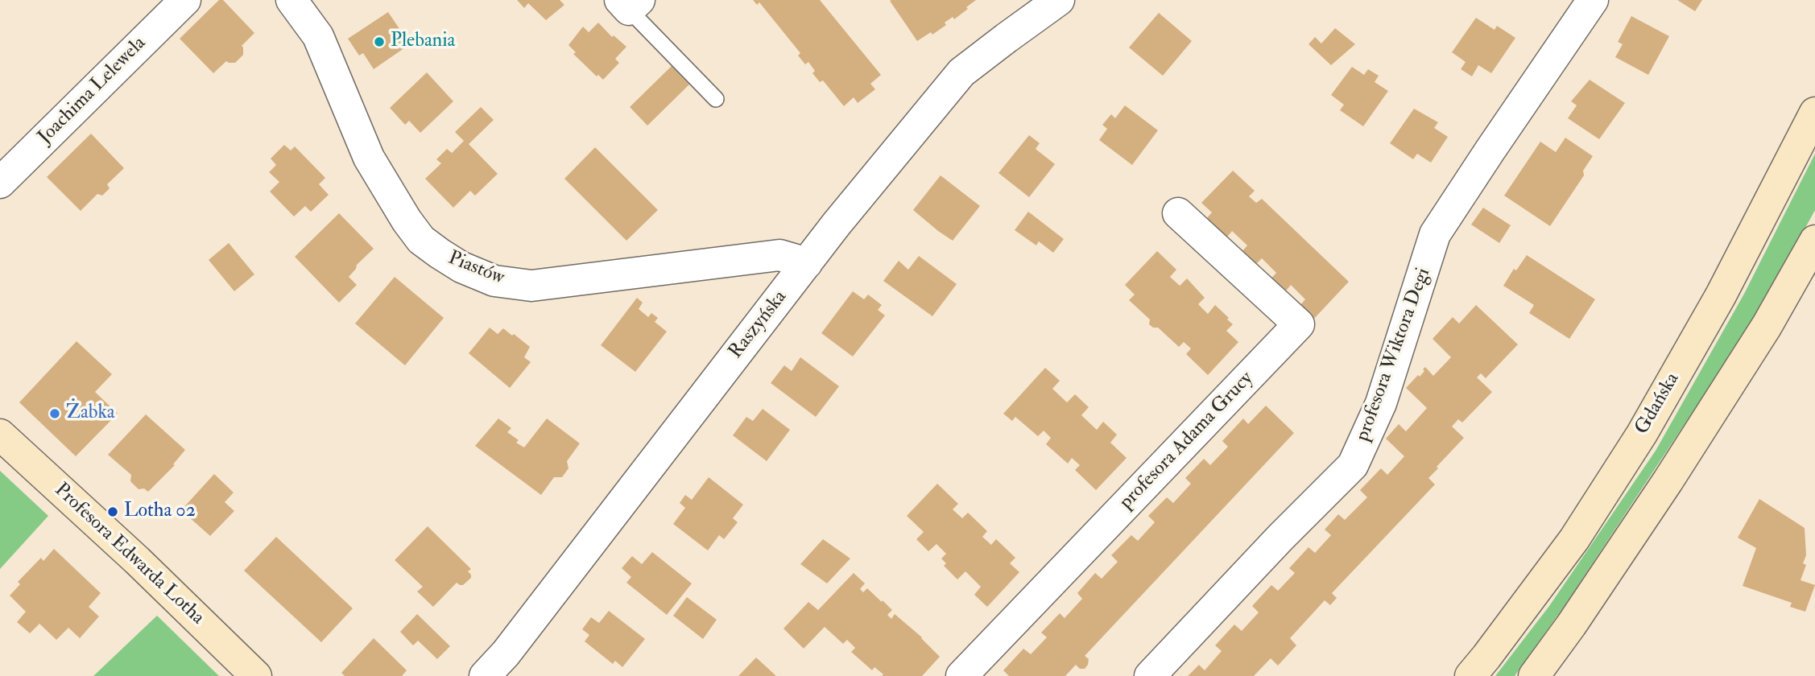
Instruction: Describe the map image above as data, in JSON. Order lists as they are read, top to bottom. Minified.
{"streets":{"main road":["Gdańska","Profesora Edwarda Lotha"],"street":["Joachima Lelewela","Piastów","Raszyńska","profesora Wiktora Degi","profesora Adama Grucy"]},"crossings":[["Piastów","Raszyńska"]],"places":["Plebania","Żabka","Lotha 02"]}
